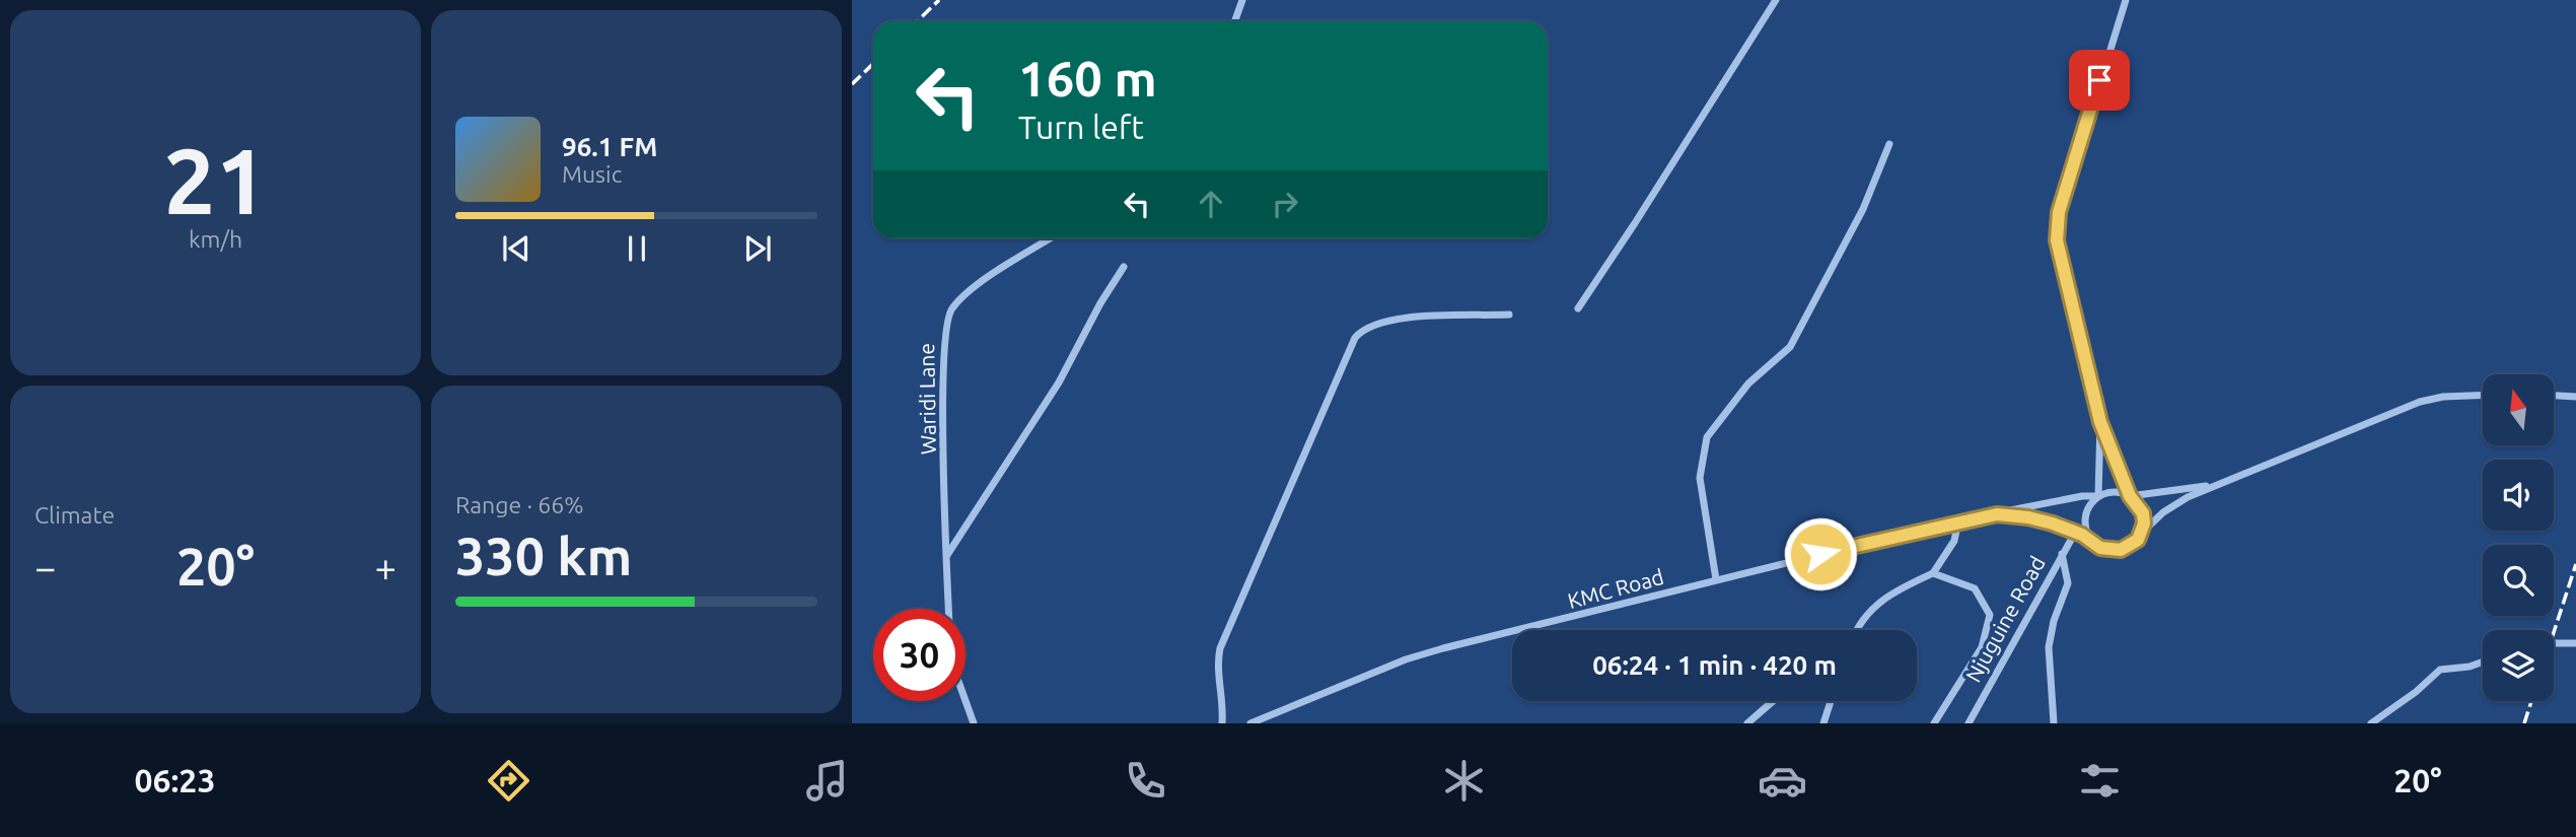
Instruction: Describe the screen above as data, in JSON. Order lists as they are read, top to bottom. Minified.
{"streets":{"street":["Waridi Lane","KMC Road","Njuguine Road"]},"crossings":[["KMC Road","Njuguine Road"]],"north":"top","page":{"tile":[["21","km/h"],"Climate",["Range · 66%","330 km"]],"turn":["160 m","Turn left"],"song":["96.1 FM","Music"],"heat":["−","20°","+"],"limit":"30","trip":"06:24 · 1 min · 420 m","tabs":["06:23","20°"]}}
